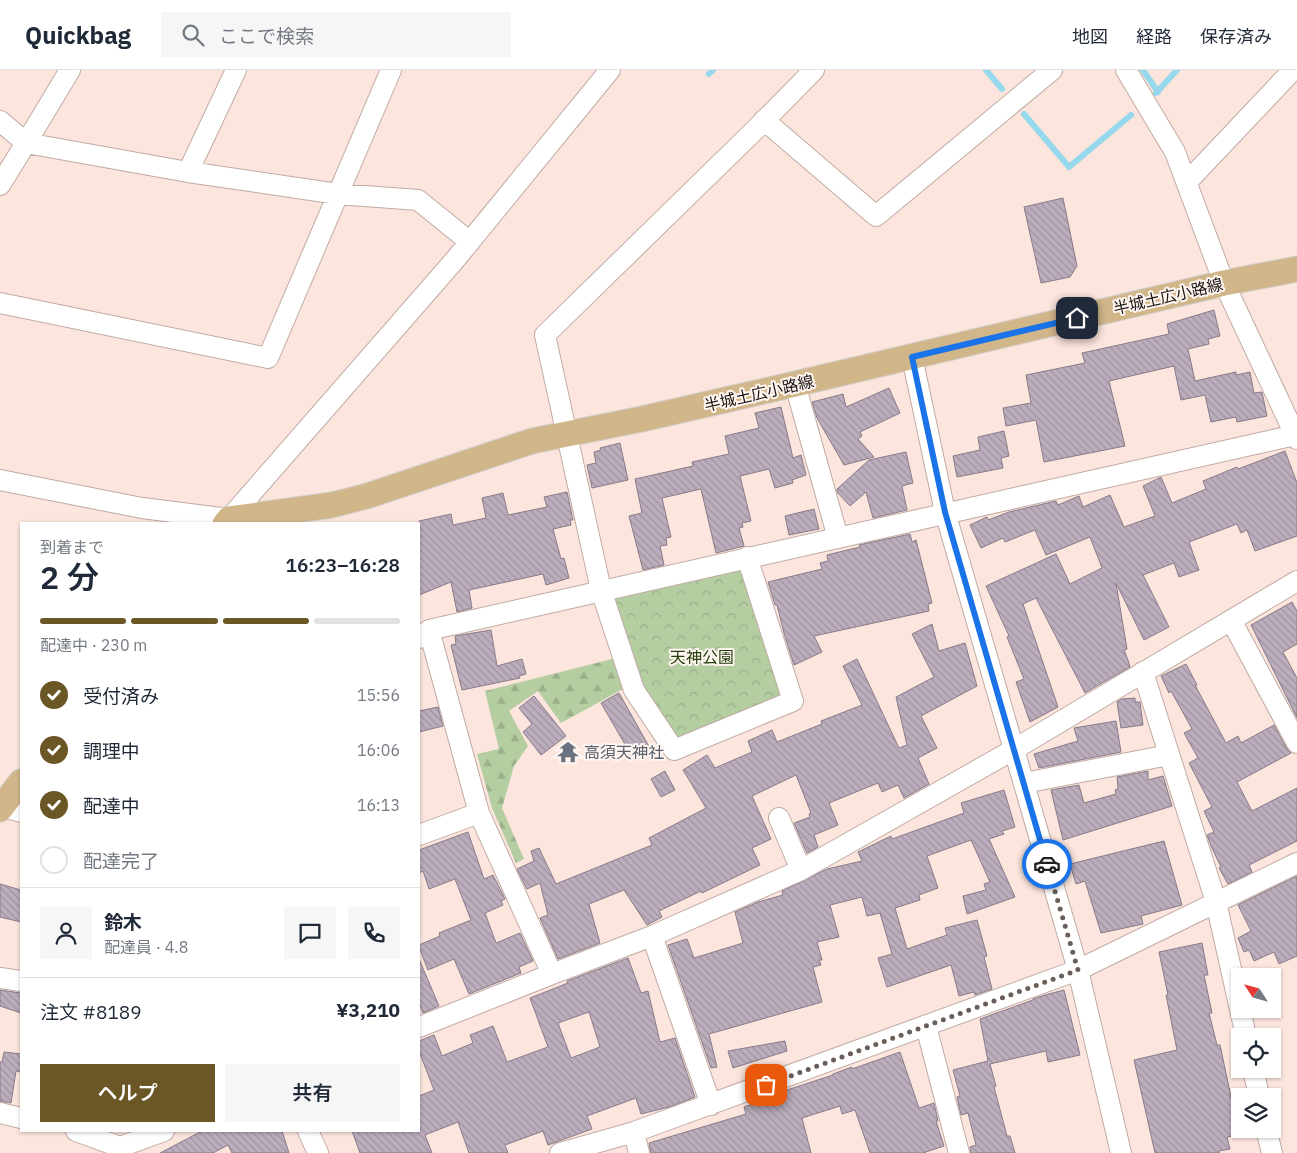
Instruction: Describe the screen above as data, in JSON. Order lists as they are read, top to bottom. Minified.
{"streets":{"main road":["半城土広小路線"]},"parks":["天神公園"],"places":{"temple":["高須天神社"]},"north":"top left","page":{"header":"Quickbag","search":"ここで検索","nav":["地図","経路","保存済み"],"heading":["2 分","到着まで","16:23–16:28"],"panel":["鈴木","配達員 · 4.8","注文 #8189","¥3,210"],"bar":"配達中 · 230 m","list":[["受付済み","15:56"],["調理中","16:06"],["配達中","16:13"],"配達完了"],"buttons":["ヘルプ","共有"]}}
